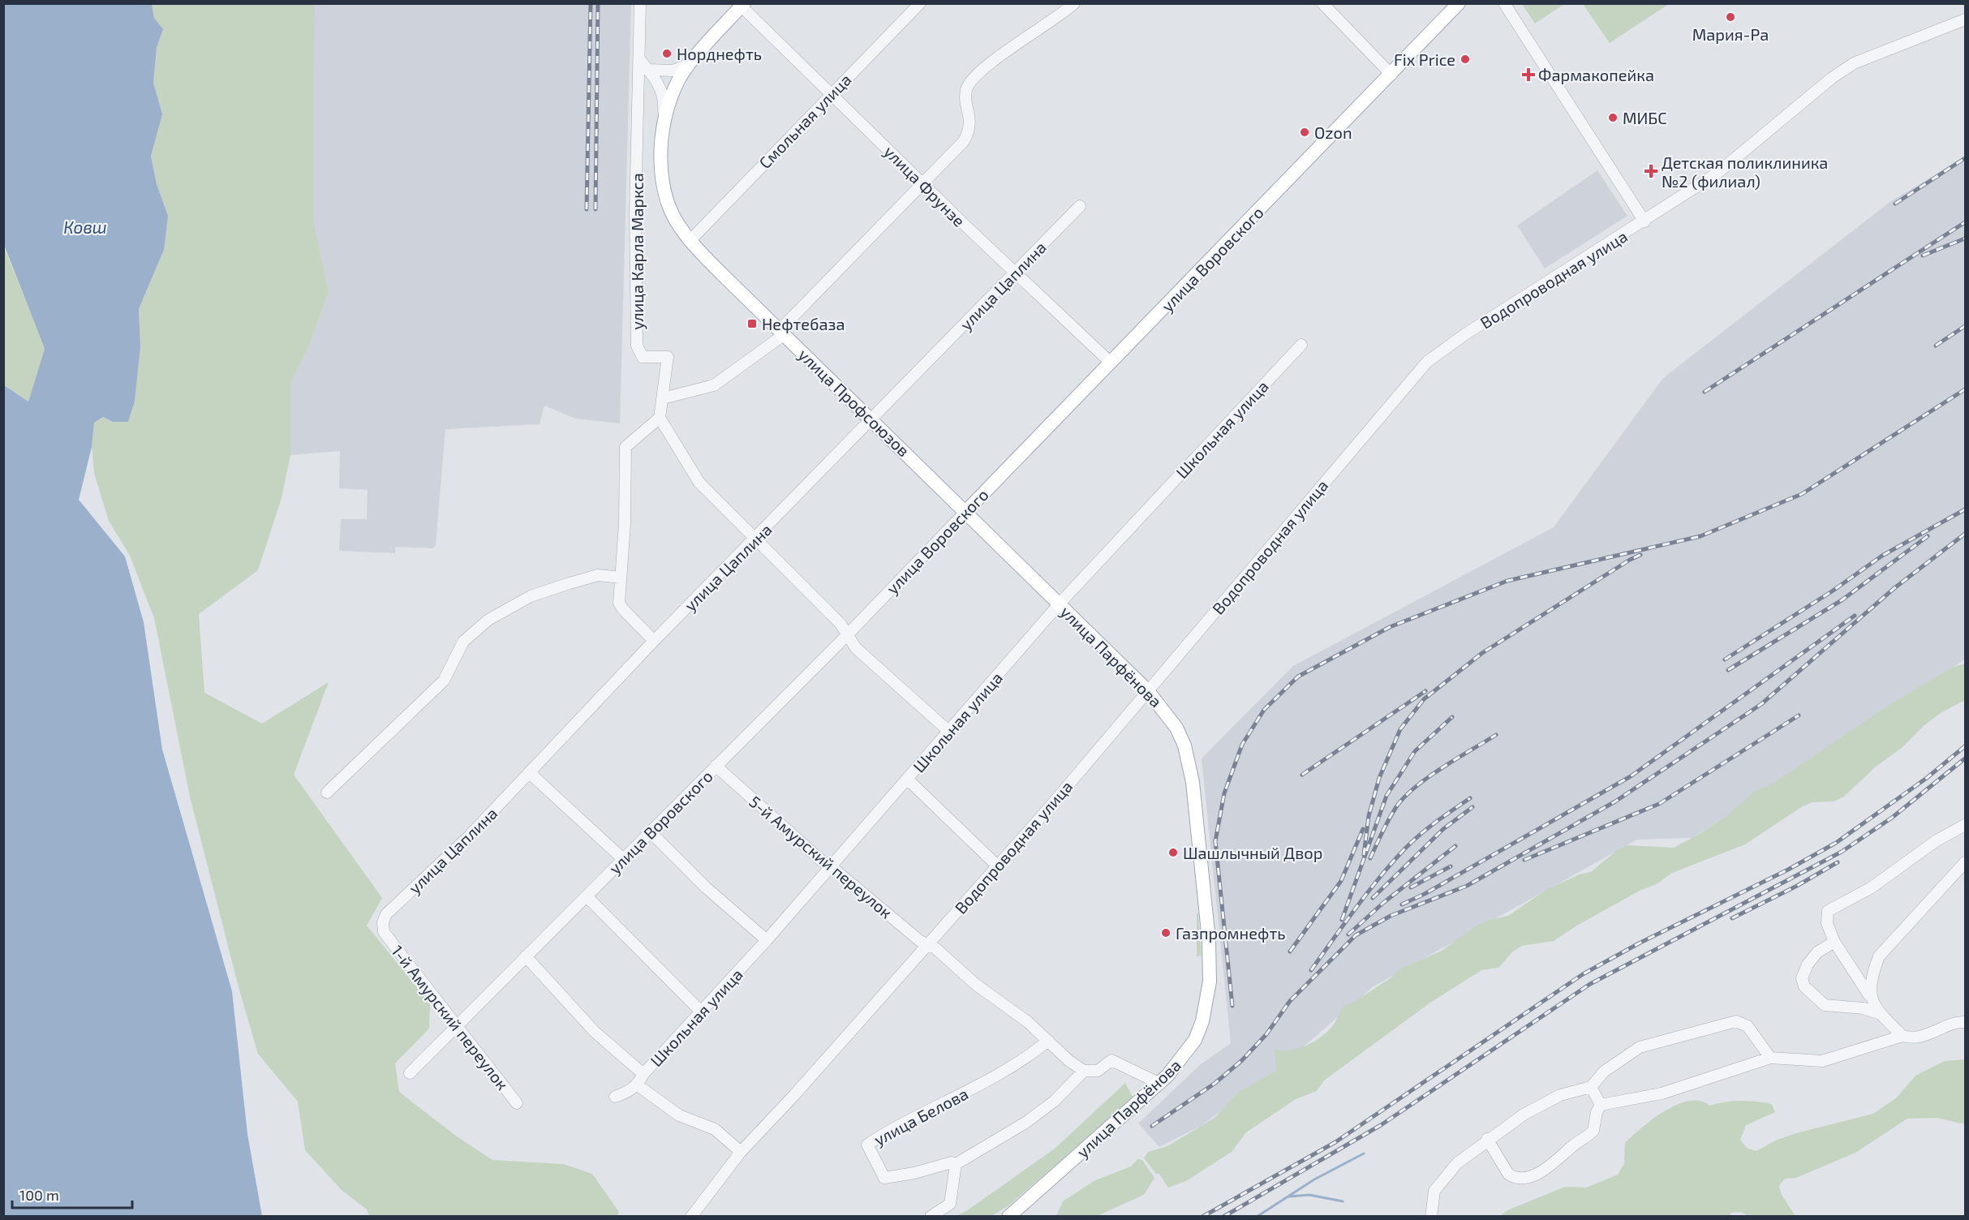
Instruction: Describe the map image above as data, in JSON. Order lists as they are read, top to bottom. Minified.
{"streets":{"main road":["улица Воровского","улица Профсоюзов","улица Парфёнова"],"street":["Смольная улица","улица Фрунзе","улица Карла Маркса","Водопроводная улица","улица Цаплина","Школьная улица","5-й Амурский переулок","1-й Амурский переулок","улица Белова"]},"crossings":[["Смольная улица","улица Фрунзе"],["Смольная улица","улица Профсоюзов"],["улица Фрунзе","улица Воровского"],["улица Фрунзе","улица Цаплина"],["улица Фрунзе","улица Профсоюзов"],["улица Воровского","улица Профсоюзов"],["улица Воровского","улица Парфёнова"],["улица Воровского","5-й Амурский переулок"],["улица Воровского","1-й Амурский переулок"],["Водопроводная улица","улица Парфёнова"],["Водопроводная улица","5-й Амурский переулок"],["улица Цаплина","улица Профсоюзов"],["улица Цаплина","1-й Амурский переулок"],["улица Профсоюзов","улица Парфёнова"],["Школьная улица","улица Парфёнова"],["Школьная улица","5-й Амурский переулок"],["5-й Амурский переулок","улица Белова"]],"water":["Ковш"],"places":{"other":["Мария-Ра","Норднефть","Fix Price","МИБС","Ozon","Шашлычный Двор","Газпромнефть"],"health":["Фармакопейка","Детская поликлиника №2 (филиал)"],"transit":["Нефтебаза"]},"scale_bar":"100 m"}
